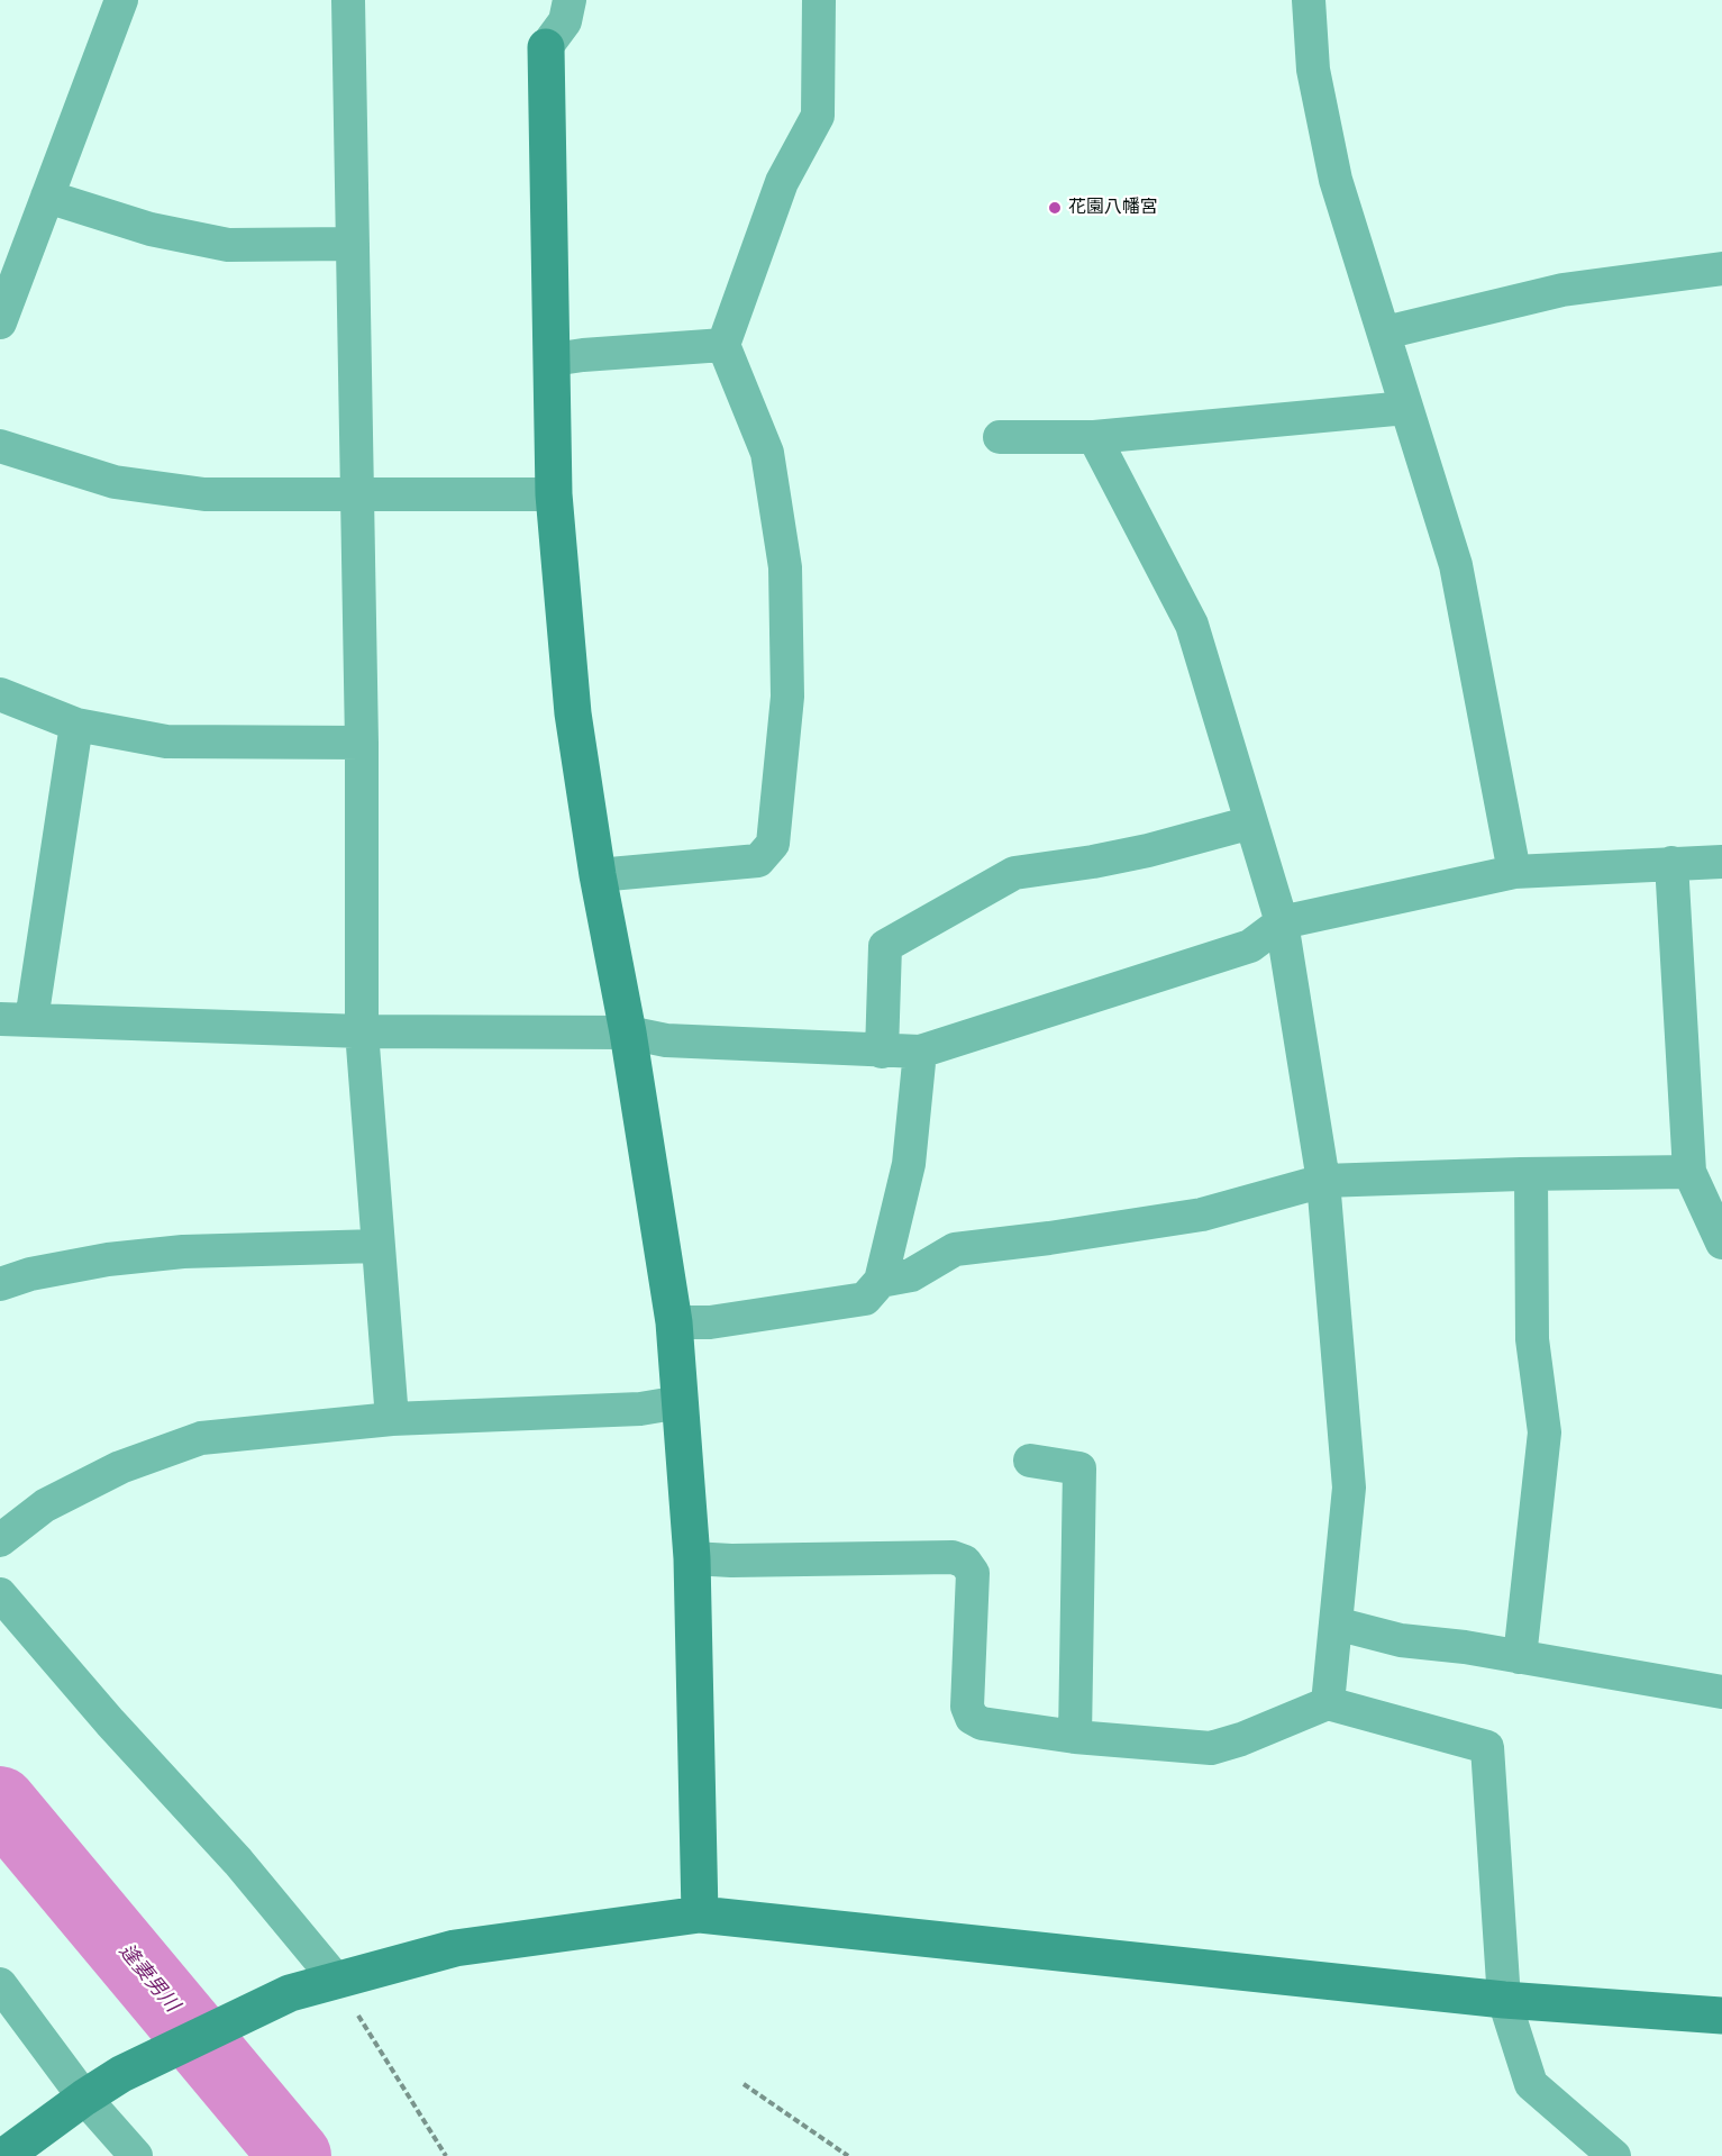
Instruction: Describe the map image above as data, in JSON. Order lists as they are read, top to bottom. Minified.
{"water":["逢妻男川"],"places":["花園八幡宮"]}
